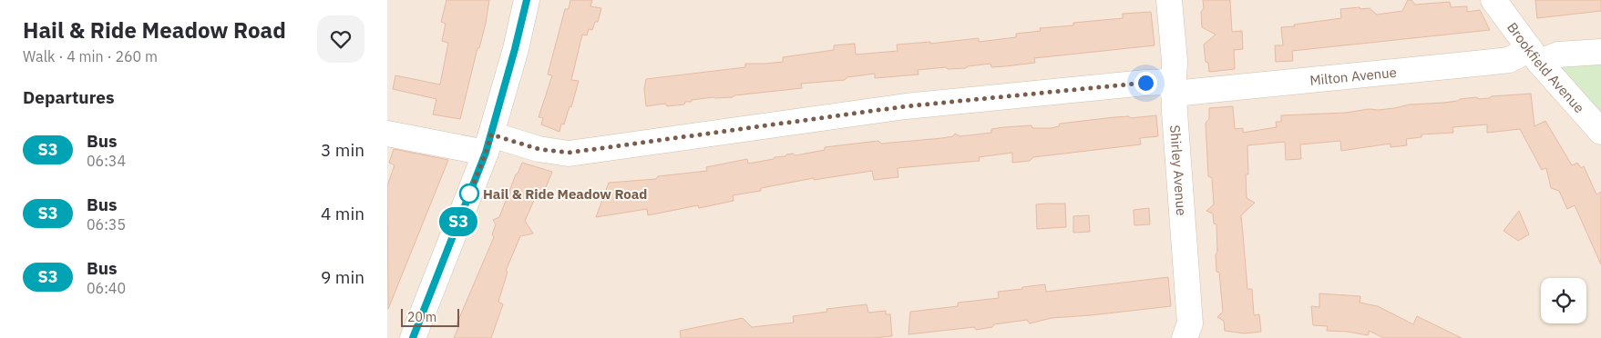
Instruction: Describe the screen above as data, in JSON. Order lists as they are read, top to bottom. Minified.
{"streets":{"street":["Brookfield Avenue","Milton Avenue","Shirley Avenue"]},"crossings":[["Brookfield Avenue","Milton Avenue"],["Milton Avenue","Shirley Avenue"]],"places":["Hail & Ride Meadow Road"],"lines":["bus line S3"],"scale_bar":"20 m","page":{"heading":[["Hail & Ride Meadow Road","Walk · 4 min · 260 m"],"Departures"],"on_map":"S3","list":[{"mark":"S3","name":"Bus","note":"06:34","value":"3 min"},{"mark":"S3","name":"Bus","note":"06:35","value":"4 min"},{"mark":"S3","name":"Bus","note":"06:40","value":"9 min"}],"scale":"20 m"}}
